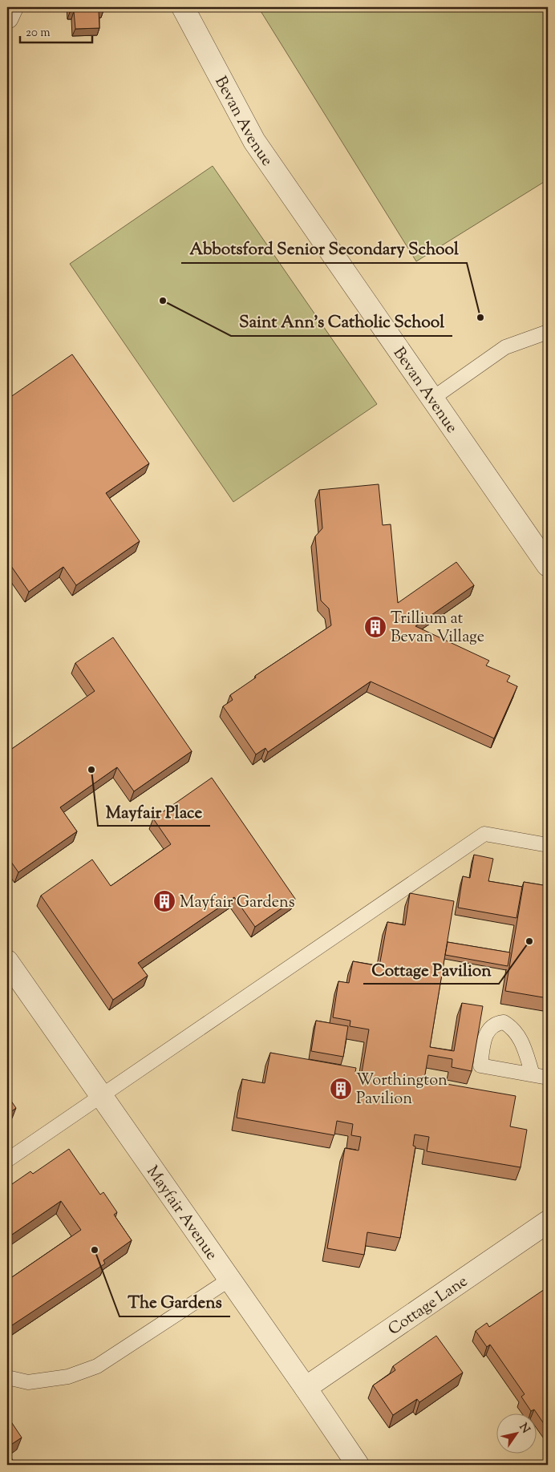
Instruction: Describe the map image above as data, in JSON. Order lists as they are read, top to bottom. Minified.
{"streets":{"street":["Bevan Avenue","Mayfair Avenue","Cottage Lane"]},"crossings":[["Mayfair Avenue","Cottage Lane"]],"places":{"other":["Saint Ann's Catholic School","Abbotsford Senior Secondary School","Mayfair Place","Cottage Pavilion","The Gardens"],"building":["Trillium at Bevan Village","Mayfair Gardens","Worthington Pavilion"]},"scale_bar":"20 m","north":"top right"}
